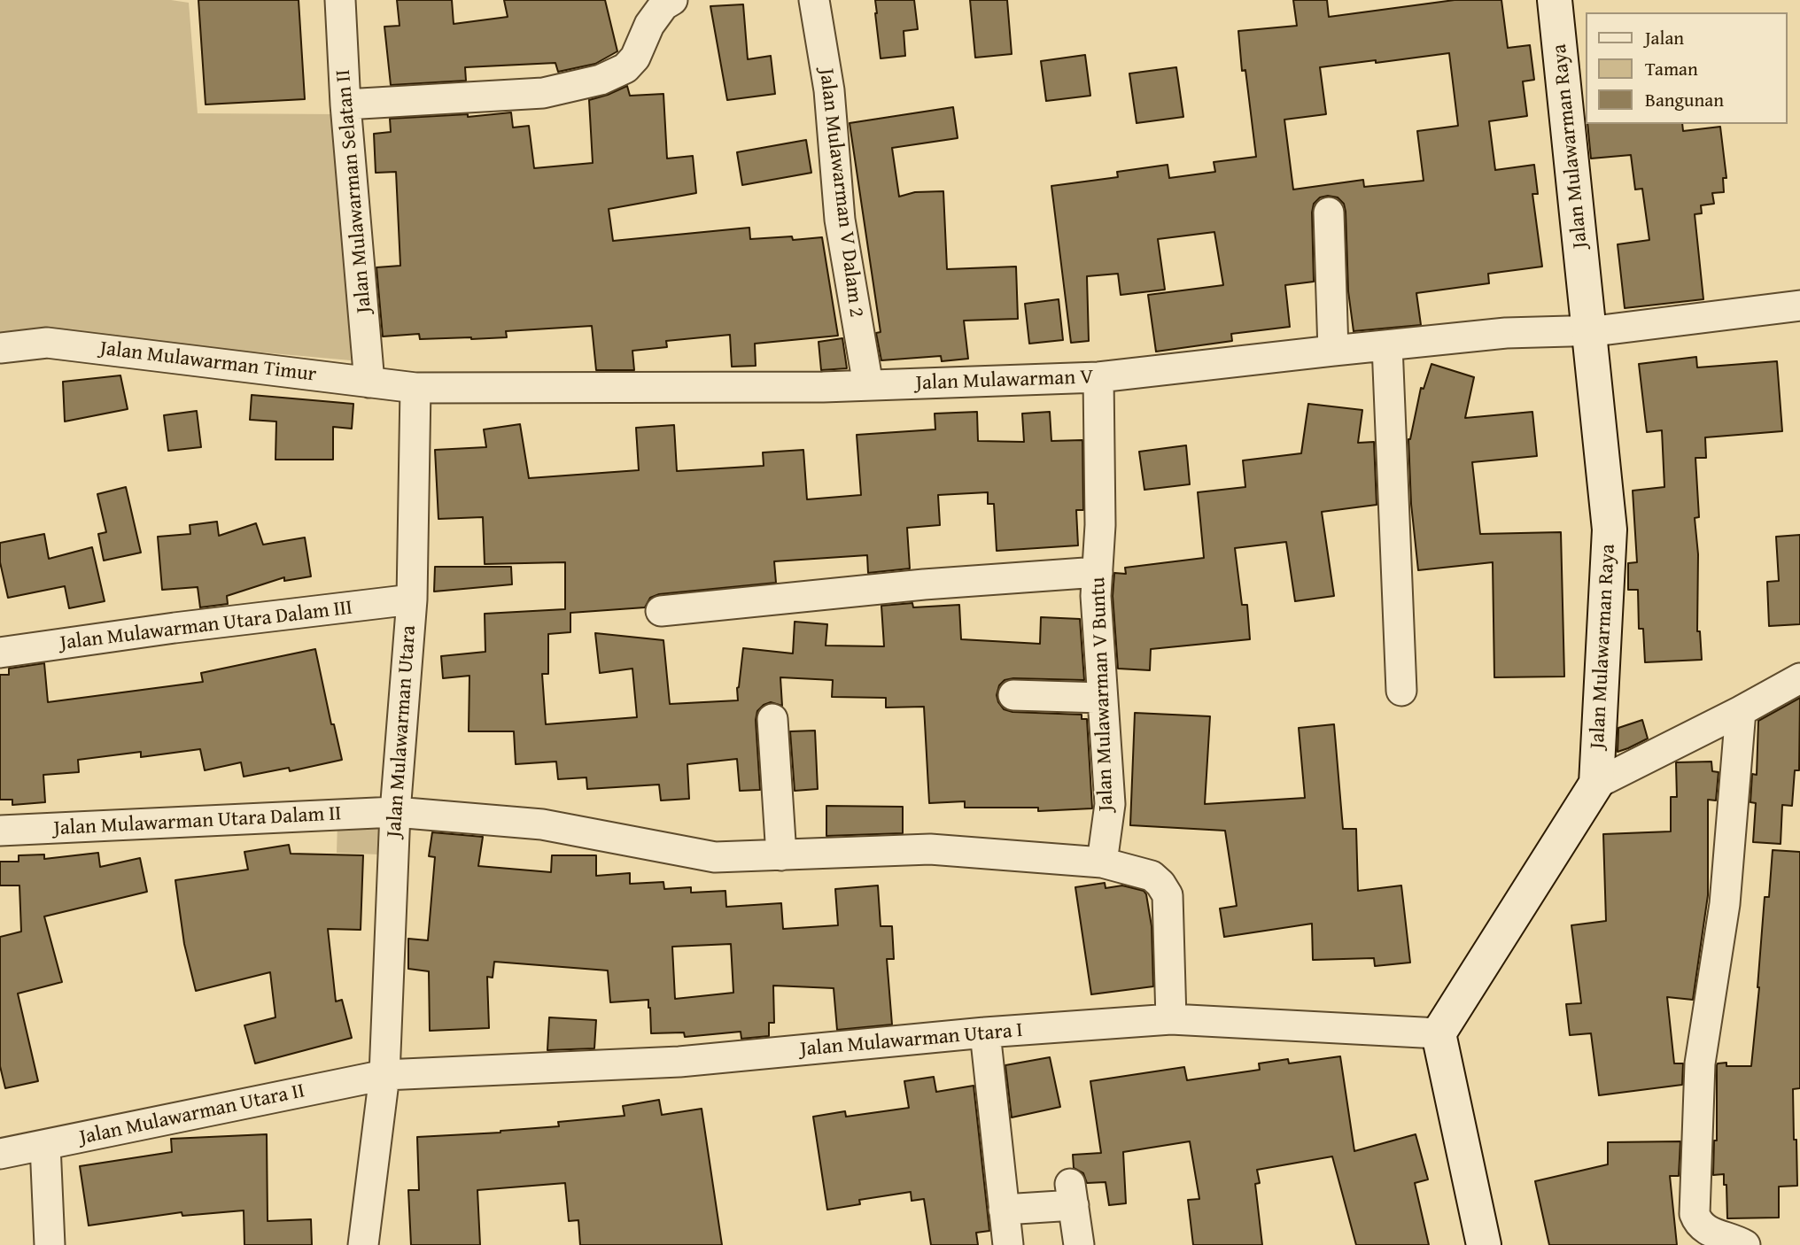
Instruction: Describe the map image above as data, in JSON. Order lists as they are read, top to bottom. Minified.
{"streets":{"main road":["Jalan Mulawarman Raya"],"street":["Jalan Mulawarman Selatan II","Jalan Mulawarman V Dalam 2","Jalan Mulawarman Timur","Jalan Mulawarman V","Jalan Mulawarman Utara Dalam III","Jalan Mulawarman V Buntu","Jalan Mulawarman Utara","Jalan Mulawarman Utara Dalam II","Jalan Mulawarman Utara I","Jalan Mulawarman Utara II"]},"crossings":[["Jalan Mulawarman Raya","Jalan Mulawarman V"],["Jalan Mulawarman Raya","Jalan Mulawarman Utara I"],["Jalan Mulawarman Selatan II","Jalan Mulawarman Timur"],["Jalan Mulawarman V Dalam 2","Jalan Mulawarman V"],["Jalan Mulawarman Timur","Jalan Mulawarman V"],["Jalan Mulawarman Timur","Jalan Mulawarman Utara"],["Jalan Mulawarman V","Jalan Mulawarman V Buntu"],["Jalan Mulawarman V","Jalan Mulawarman Utara"],["Jalan Mulawarman Utara Dalam III","Jalan Mulawarman Utara"],["Jalan Mulawarman V Buntu","Jalan Mulawarman Utara Dalam II"],["Jalan Mulawarman Utara","Jalan Mulawarman Utara Dalam II"],["Jalan Mulawarman Utara","Jalan Mulawarman Utara I"],["Jalan Mulawarman Utara","Jalan Mulawarman Utara II"],["Jalan Mulawarman Utara Dalam II","Jalan Mulawarman Utara I"],["Jalan Mulawarman Utara I","Jalan Mulawarman Utara II"]],"legend":["Jalan","Taman","Bangunan"]}
